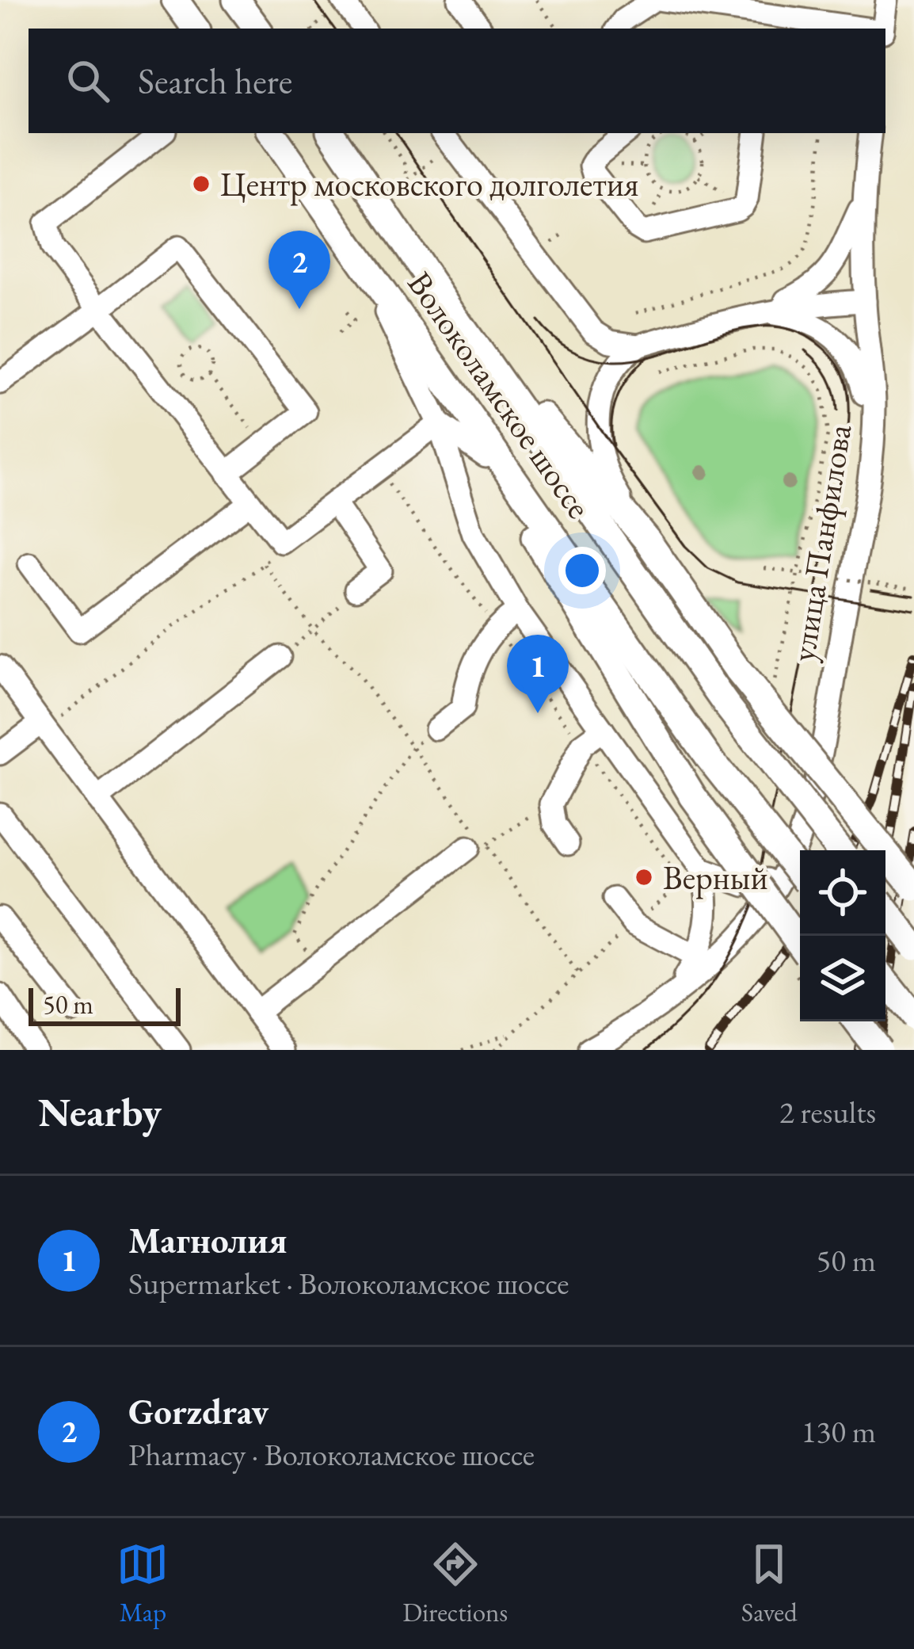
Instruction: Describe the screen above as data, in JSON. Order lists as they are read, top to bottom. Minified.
{"streets":{"main road":["Волоколамское шоссе"],"street":["улица Панфилова"]},"crossings":[["Волоколамское шоссе","улица Панфилова"]],"places":["Центр московского долголетия","Верный"],"scale_bar":"50 m","page":{"search":"Search here","pins":["2","1"],"scale":"50 m","heading":["Nearby","2 results"],"list":[{"mark":"1","name":"Магнолия","note":"Supermarket · Волоколамское шоссе","value":"50 m"},{"mark":"2","name":"Gorzdrav","note":"Pharmacy · Волоколамское шоссе","value":"130 m"}],"nav":["Map","Directions","Saved"]}}
